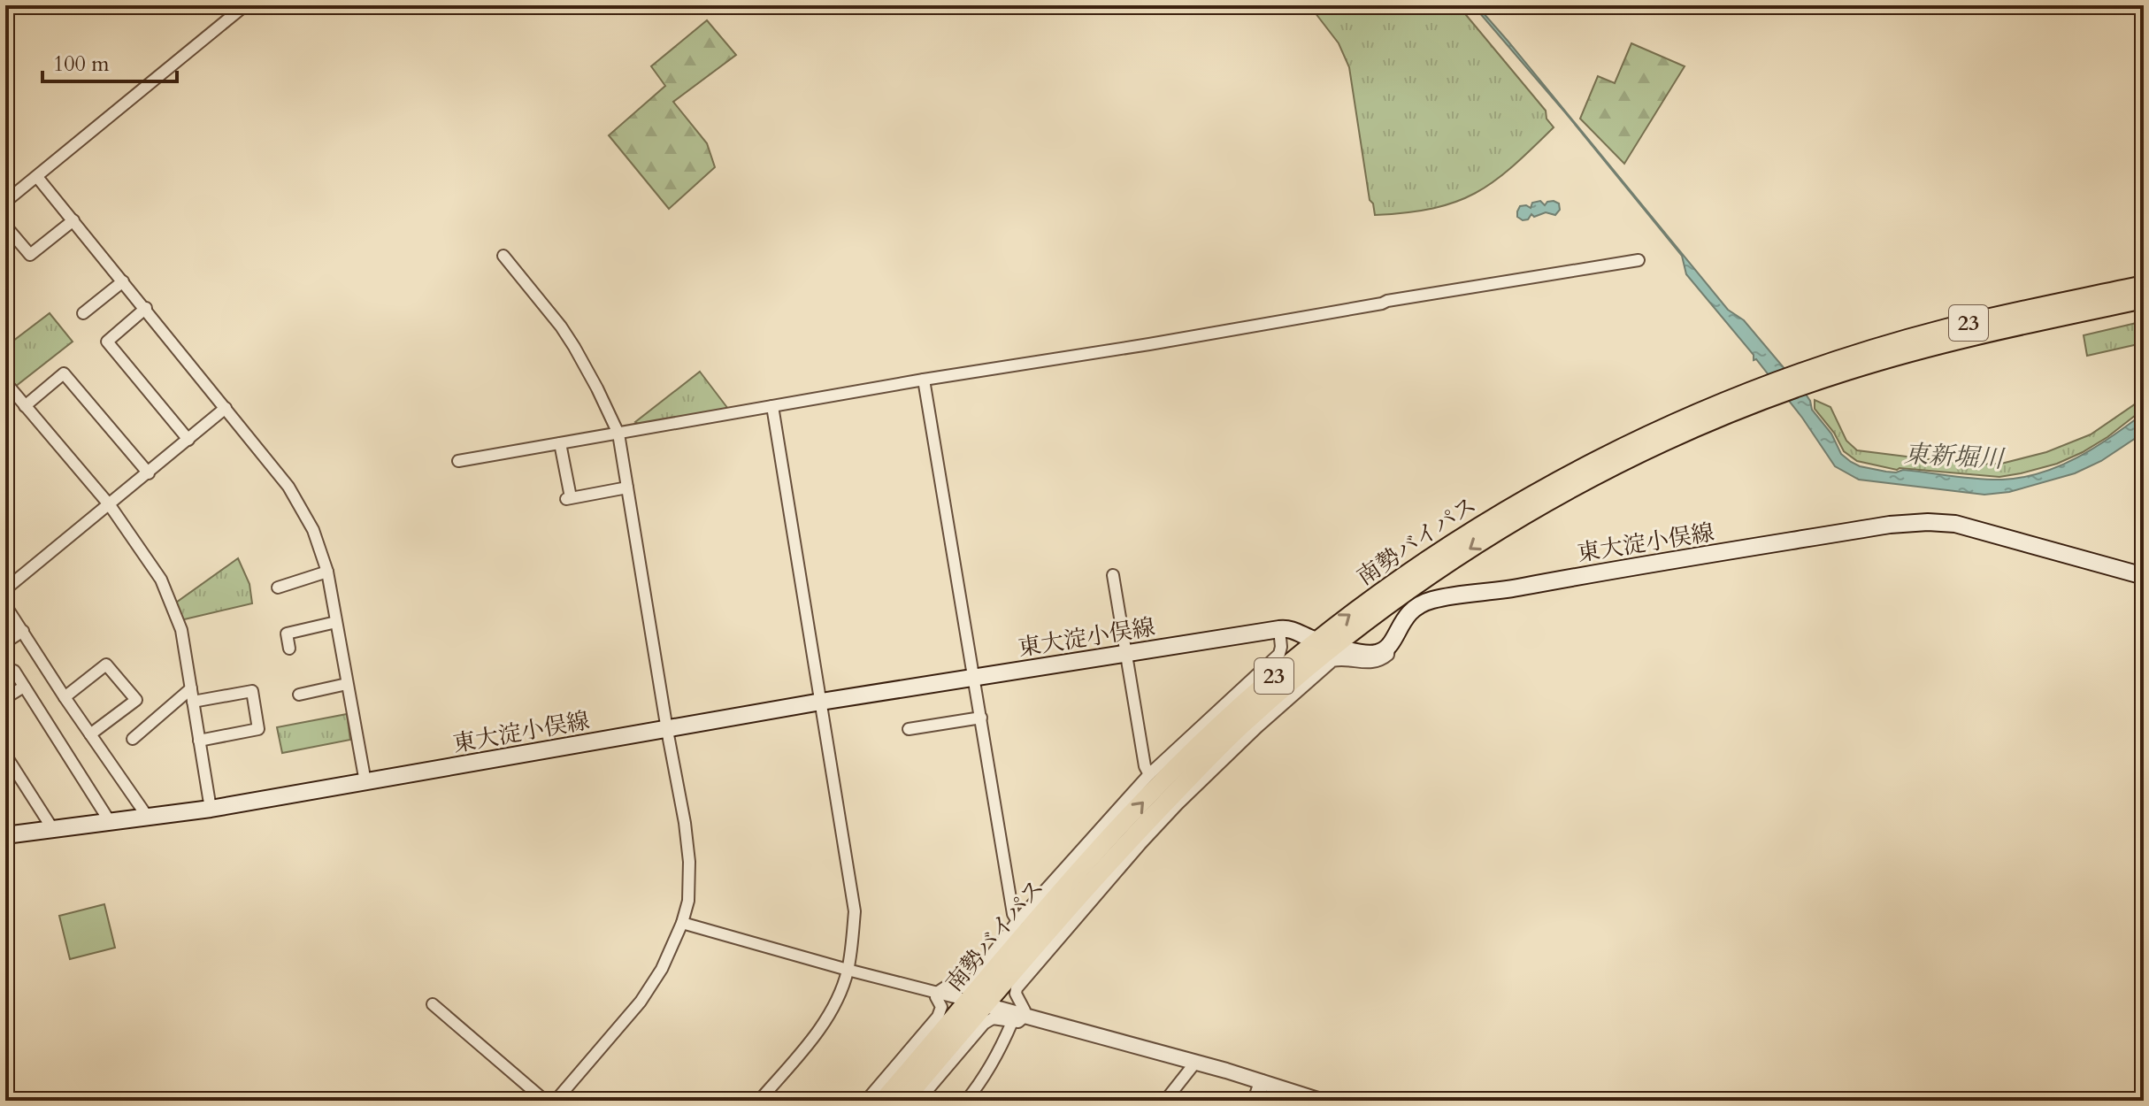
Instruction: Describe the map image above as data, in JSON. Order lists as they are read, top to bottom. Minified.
{"streets":{"highway":["23","南勢バイパス"],"main road":["東大淀小俣線"]},"crossings":[["南勢バイパス","東大淀小俣線"]],"water":["東新堀川"],"scale_bar":"100 m"}
